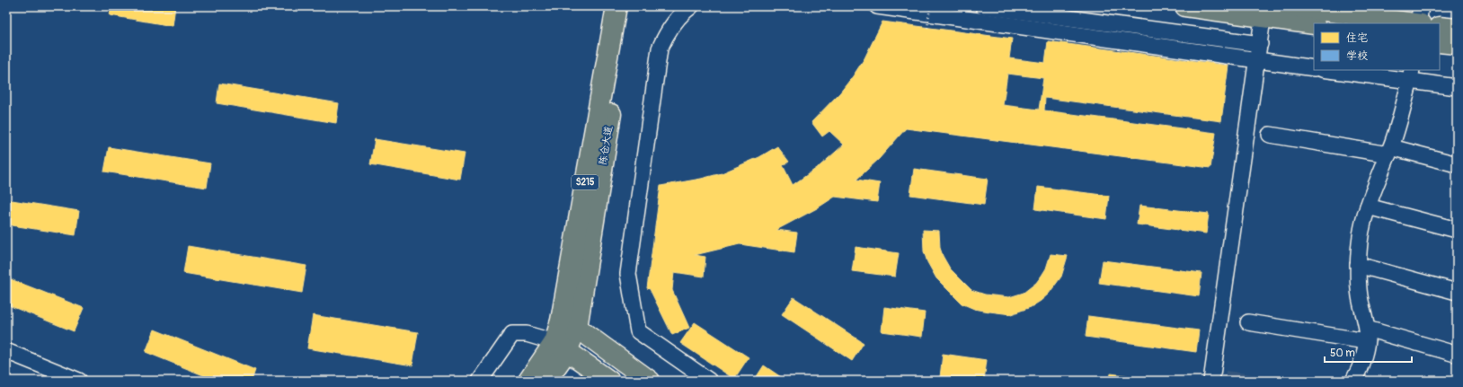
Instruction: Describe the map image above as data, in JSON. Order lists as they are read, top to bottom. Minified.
{"streets":{"main road":["陈仓大道","S215"]},"legend":["住宅","学校"],"scale_bar":"50 m"}
